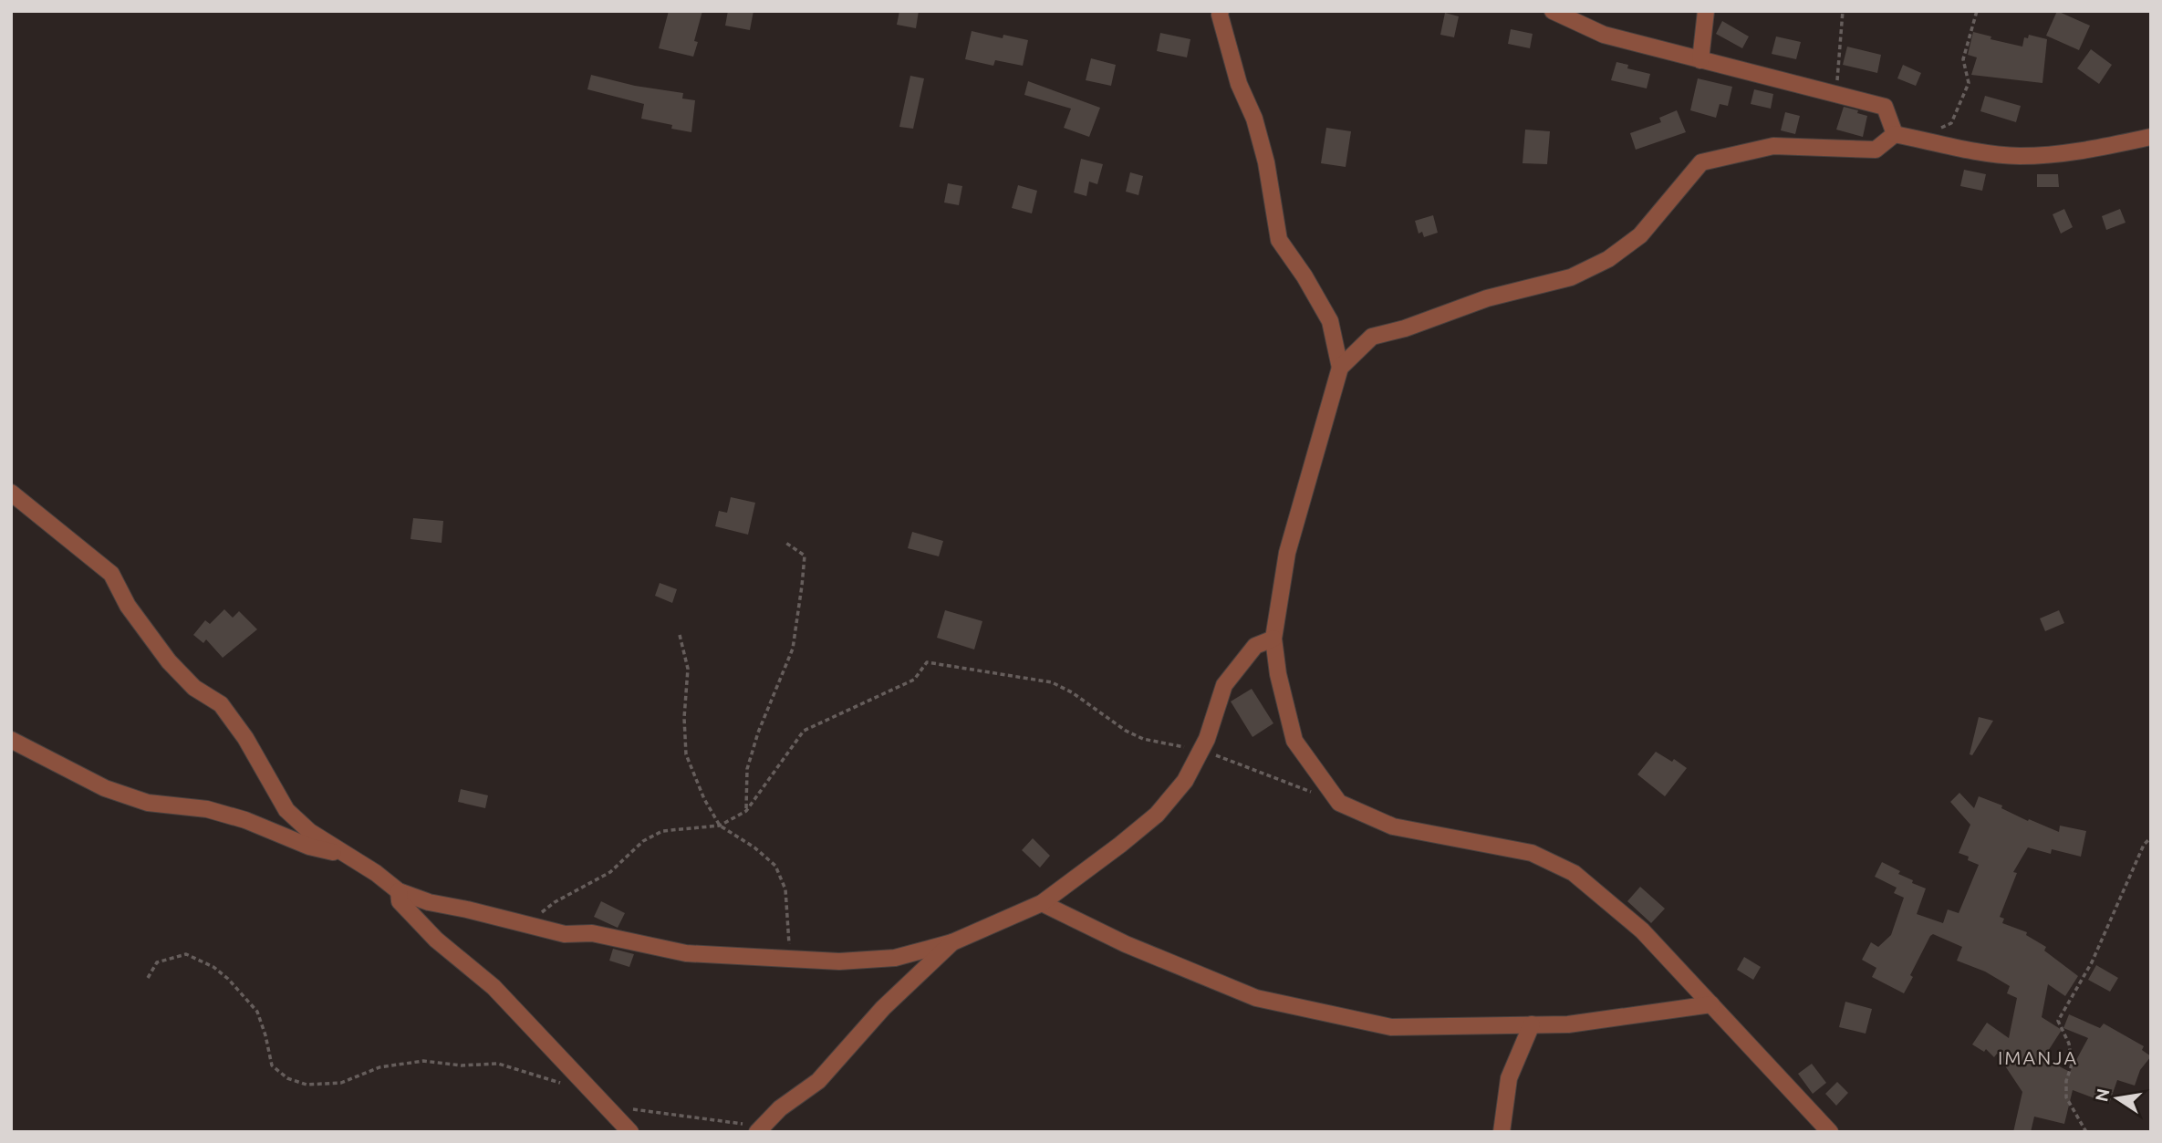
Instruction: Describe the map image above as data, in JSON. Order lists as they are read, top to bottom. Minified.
{"districts":["IMANJA"],"north":"left"}
